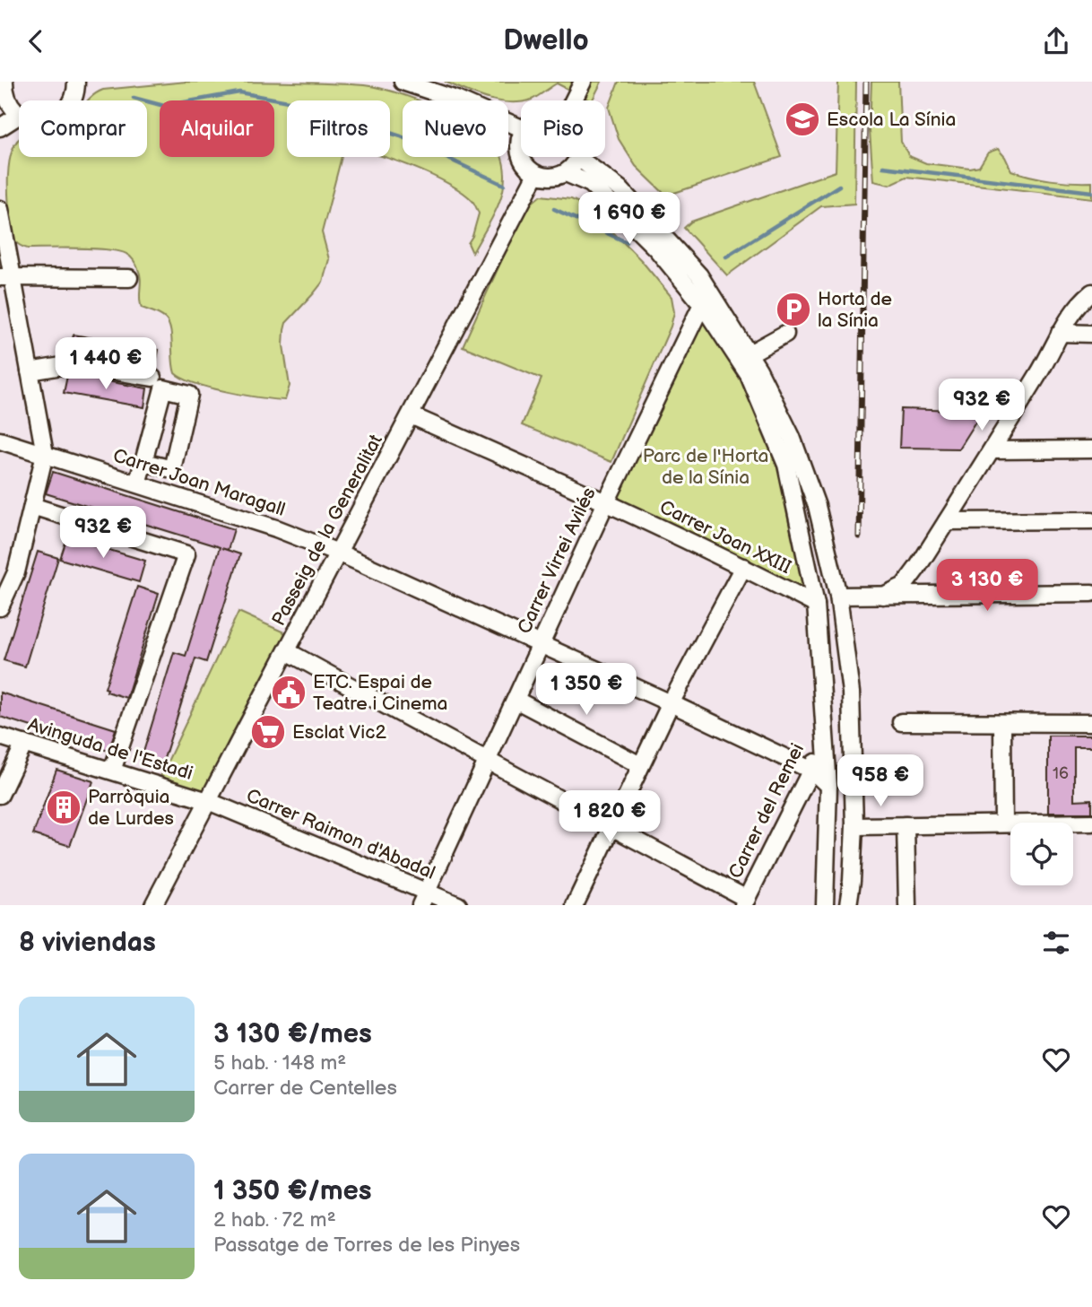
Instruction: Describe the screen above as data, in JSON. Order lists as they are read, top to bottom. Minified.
{"streets":{"street":["Carrer Joan Maragall","Passeig de la Generalitat","Carrer Joan XXIII","Carrer Virrei Avilés","Avinguda de l'Estadi","Carrer del Remei","Carrer Raimon d'Abadal"]},"crossings":[["Carrer Joan Maragall","Passeig de la Generalitat"],["Carrer Joan Maragall","Carrer Virrei Avilés"],["Carrer Joan Maragall","Carrer del Remei"],["Passeig de la Generalitat","Carrer Joan XXIII"],["Passeig de la Generalitat","Avinguda de l'Estadi"],["Passeig de la Generalitat","Carrer Raimon d'Abadal"],["Carrer Joan XXIII","Carrer Virrei Avilés"],["Carrer Virrei Avilés","Carrer Raimon d'Abadal"],["Avinguda de l'Estadi","Carrer Raimon d'Abadal"]],"parks":["Parc de l'Horta de la Sínia"],"places":{"school or university":["Escola La Sínia"],"parking":["Horta de la Sínia"],"public building":["ETC. Espai de Teatre i Cinema"],"supermarket":["Esclat Vic2"],"building":["Parròquia de Lurdes"]},"house_numbers":["16"],"page":{"header":"Dwello","chip":["Comprar","Alquilar","Filtros","Nuevo","Piso"],"price":["1 690 €","1 440 €","932 €","932 €","3 130 €","1 350 €","958 €","1 820 €"],"heading":"8 viviendas","list":[{"name":"3 130 €/mes","note":"5 hab. · 148 m² · Carrer de Centelles"},{"name":"1 350 €/mes","note":"2 hab. · 72 m² · Passatge de Torres de les Pinyes"}]}}
